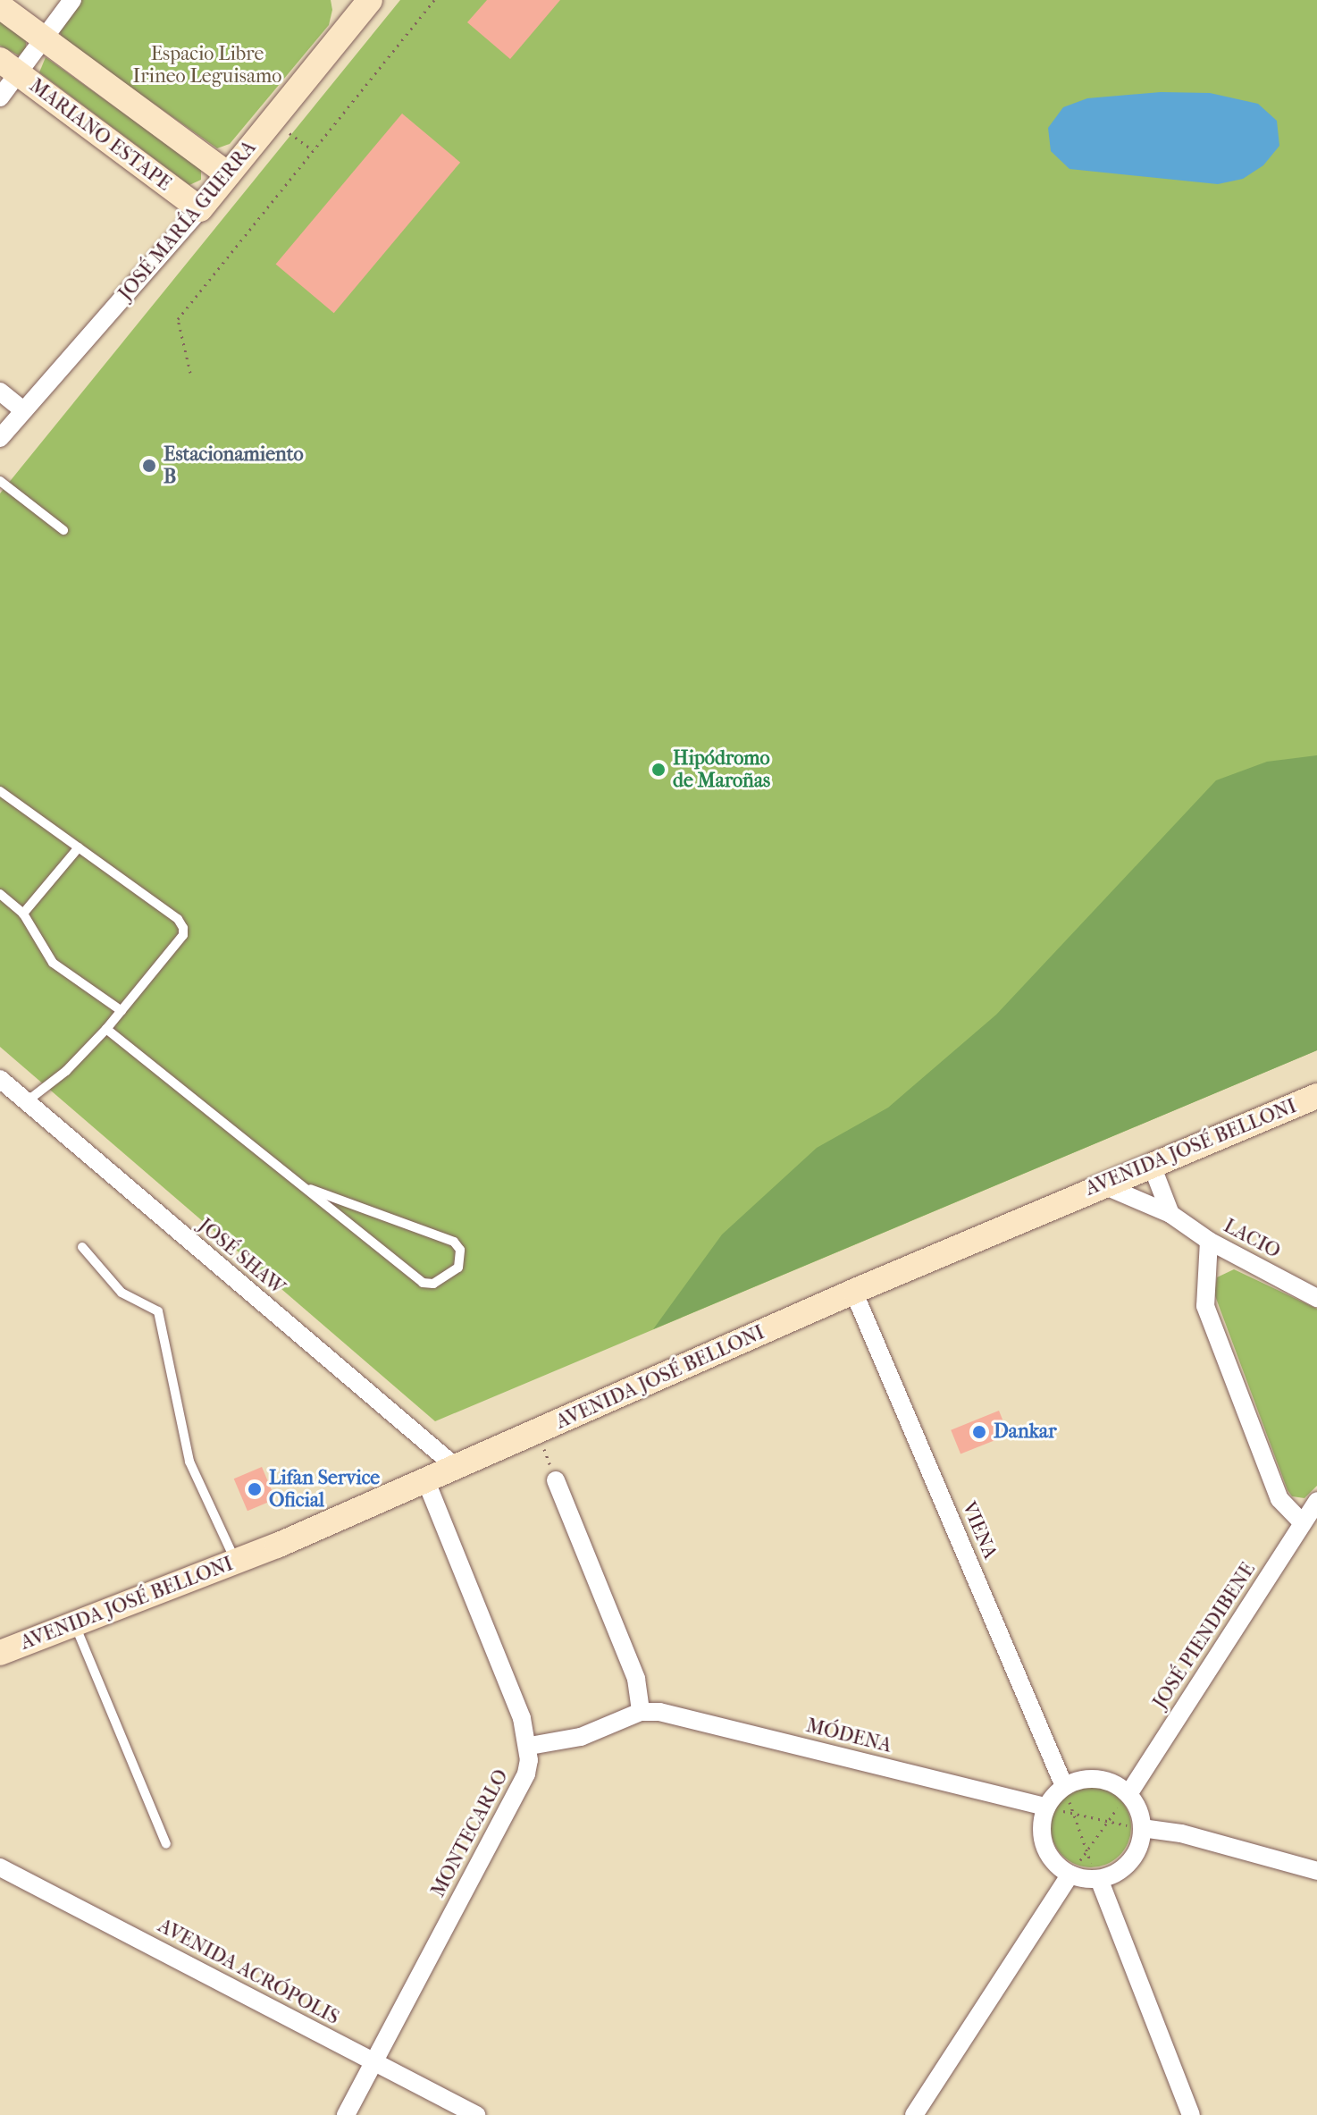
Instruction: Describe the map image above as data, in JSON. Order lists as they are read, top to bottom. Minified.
{"streets":{"main road":["MARIANO ESTAPE","JOSÉ MARÍA GUERRA","AVENIDA JOSÉ BELLONI"],"street":["LACIO","JOSÉ SHAW","VIENA","JOSÉ PIENDIBENE","MÓDENA","MONTECARLO","AVENIDA ACRÓPOLIS"]},"crossings":[["MARIANO ESTAPE","JOSÉ MARÍA GUERRA"],["AVENIDA JOSÉ BELLONI","LACIO"],["AVENIDA JOSÉ BELLONI","JOSÉ SHAW"],["AVENIDA JOSÉ BELLONI","VIENA"],["MÓDENA","MONTECARLO"],["MONTECARLO","AVENIDA ACRÓPOLIS"]],"parks":["Espacio Libre Irineo Leguisamo"],"places":["Estacionamiento B","Hipódromo de Maroñas","Dankar","Lifan Service Oficial"]}
